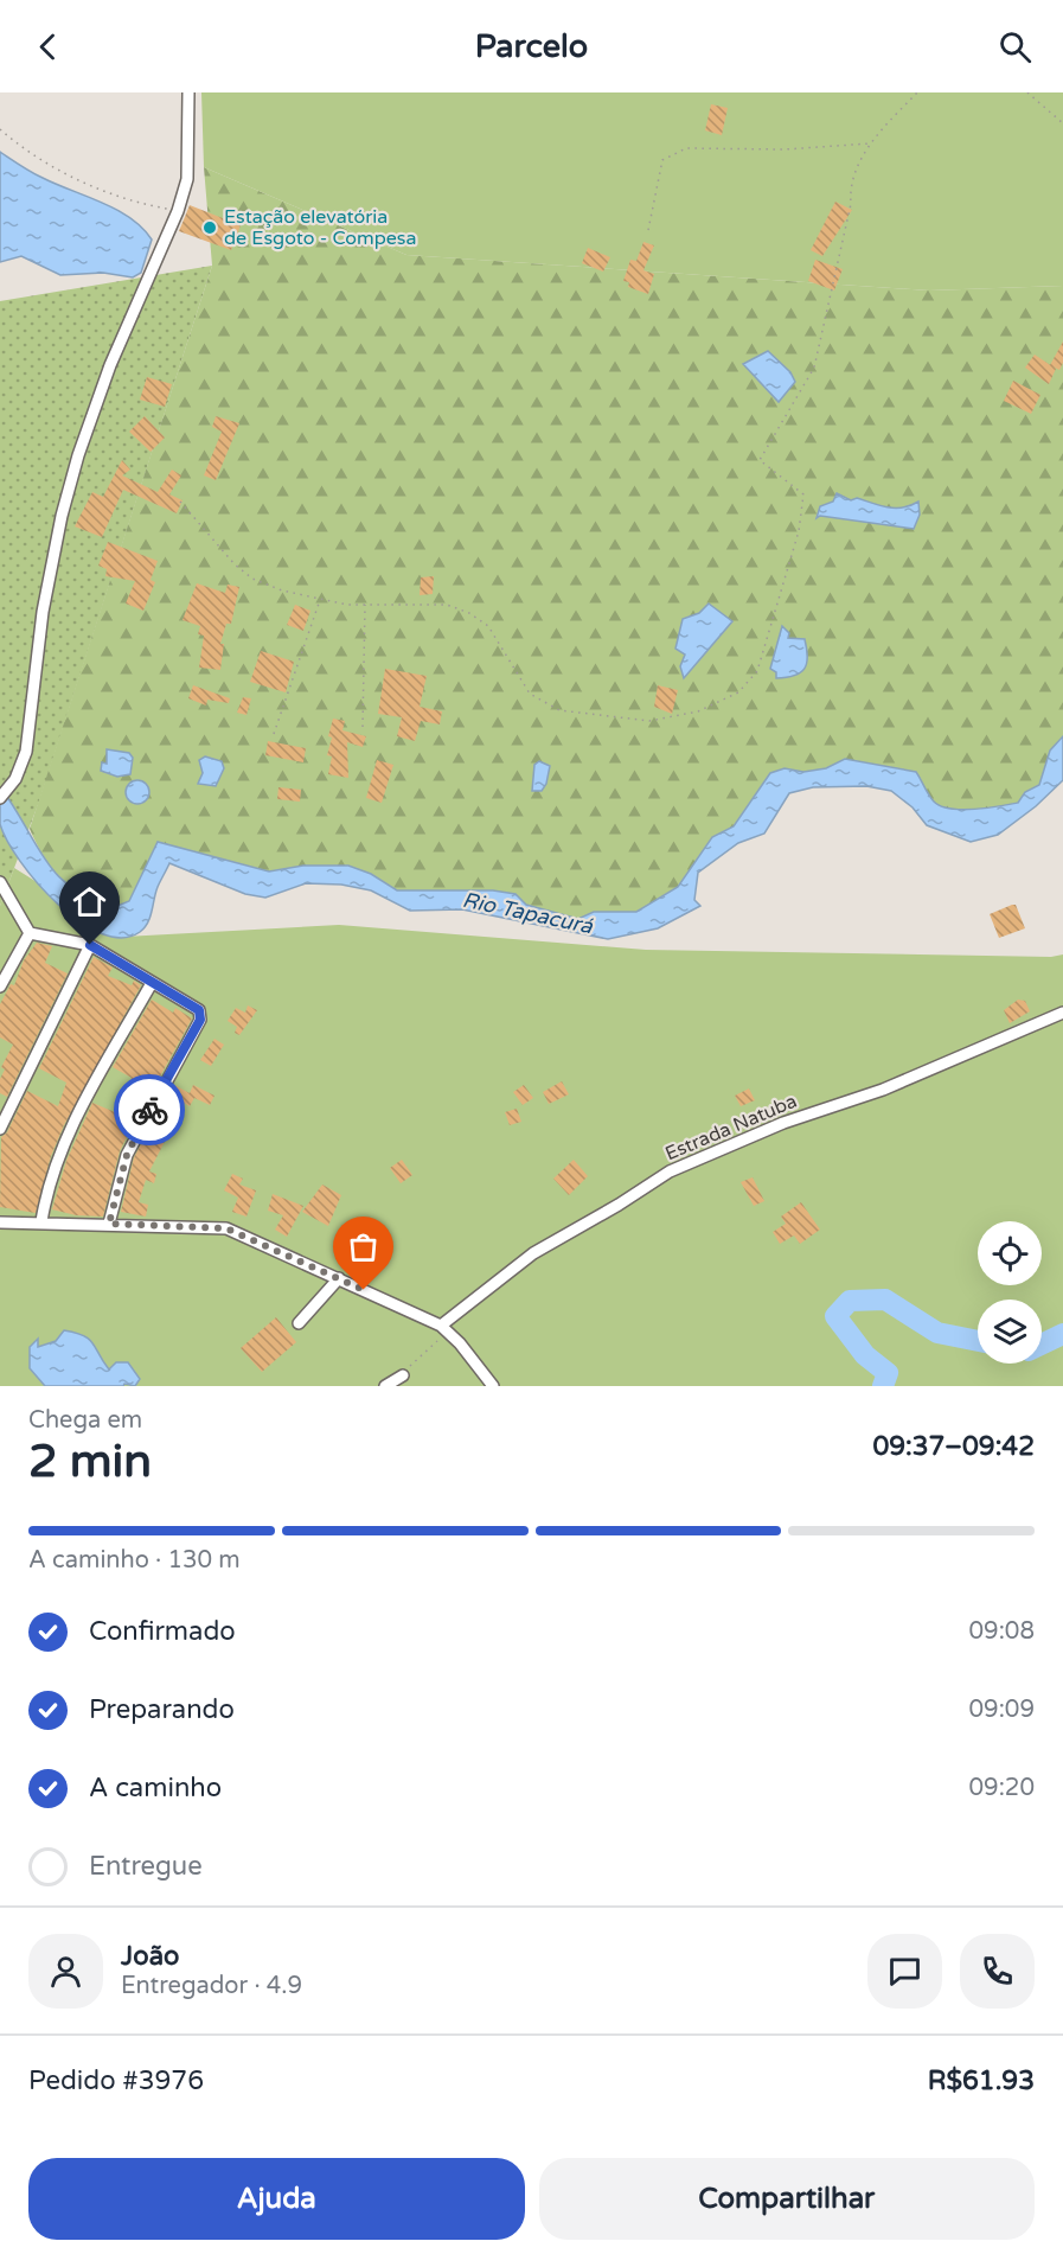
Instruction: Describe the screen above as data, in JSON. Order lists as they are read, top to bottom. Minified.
{"streets":{"street":["Estrada Natuba"]},"water":["Rio Tapacurá"],"places":["Estação elevatória de Esgoto - Compesa"],"page":{"header":"Parcelo","heading":["2 min","Chega em","09:37–09:42"],"panel":["João","Entregador · 4.9","Pedido #3976","R$61.93"],"bar":"A caminho · 130 m","list":[["Confirmado","09:08"],["Preparando","09:09"],["A caminho","09:20"],"Entregue"],"buttons":["Ajuda","Compartilhar"]}}
